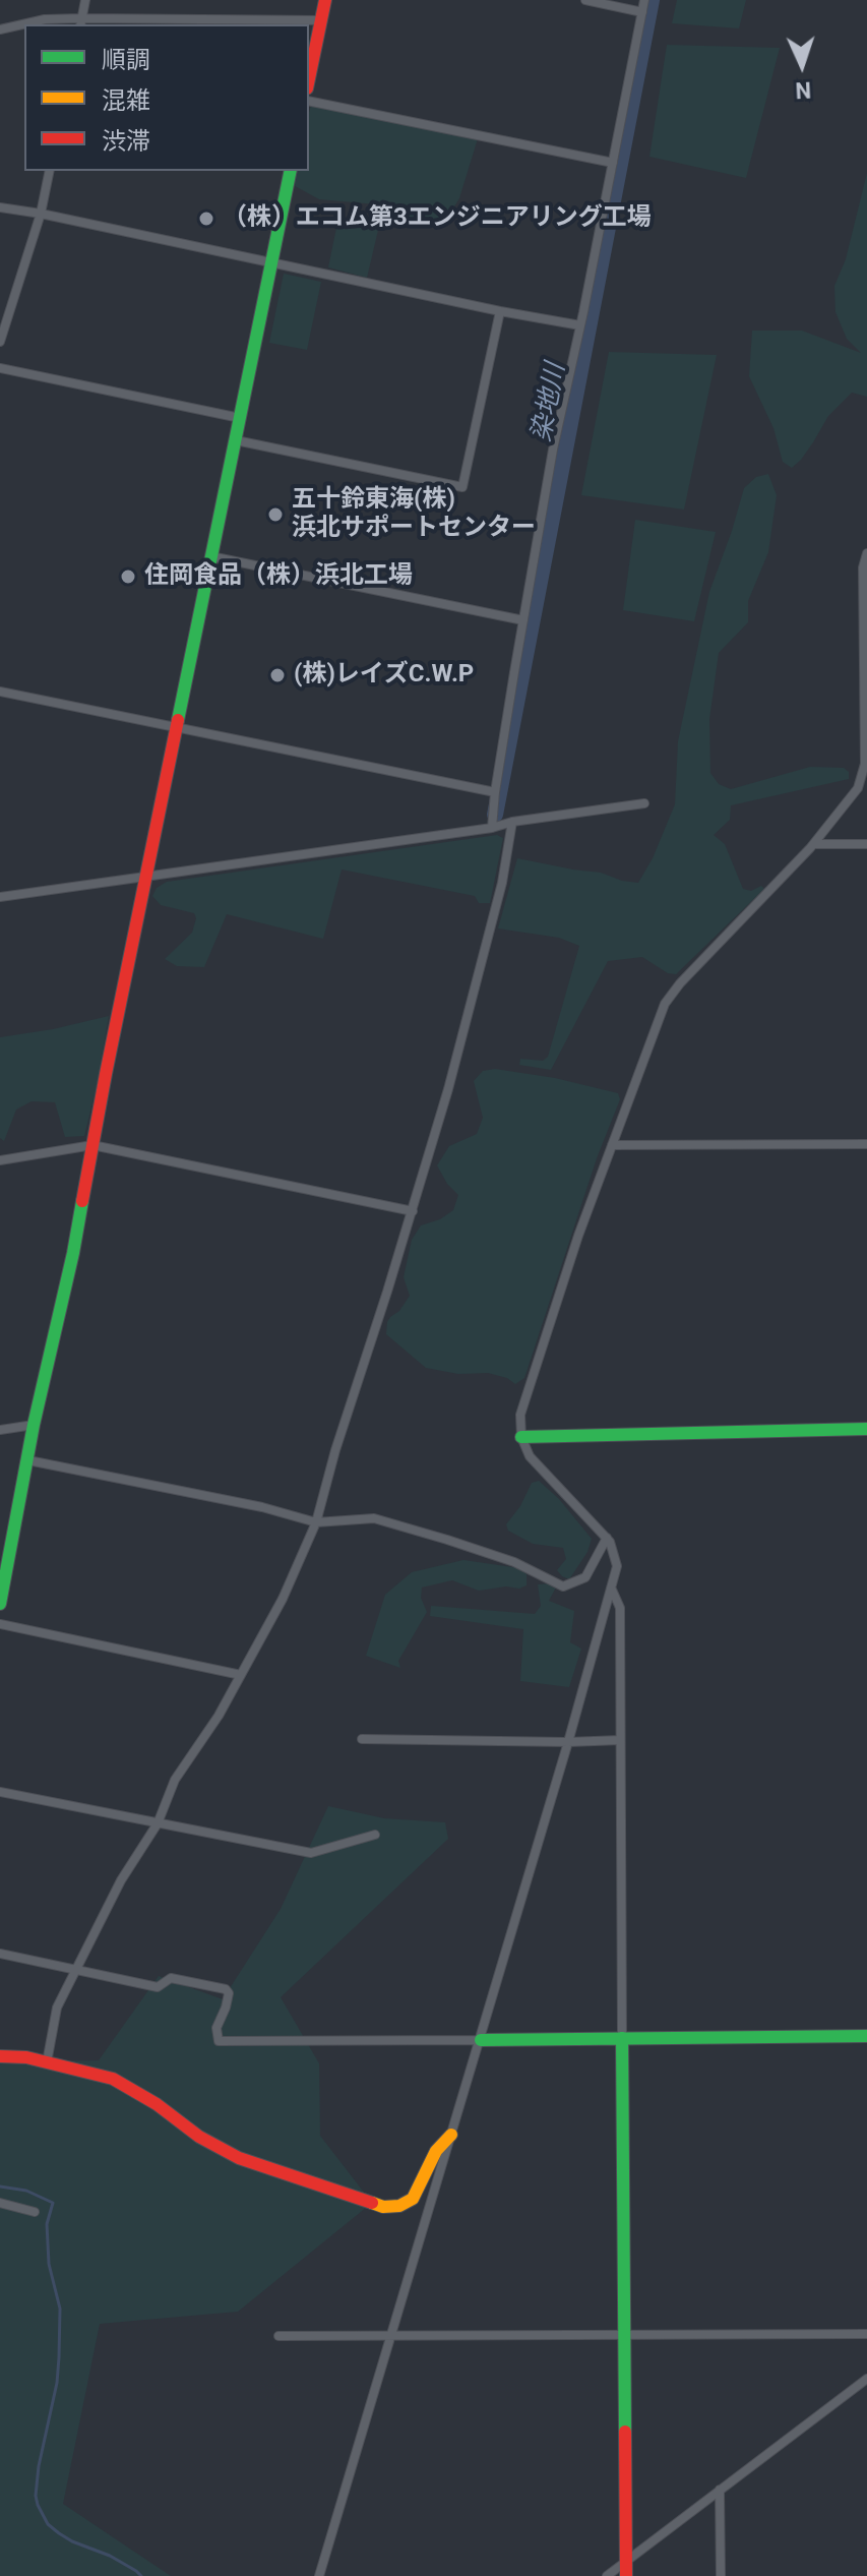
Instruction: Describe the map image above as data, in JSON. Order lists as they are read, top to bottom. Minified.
{"water":["染地川"],"places":["（株）エコム第3エンジニアリング工場","五十鈴東海(株) 浜北サポートセンター","住岡食品（株）浜北工場","(株)レイズC.W.P"],"legend":["順調","混雑","渋滞"],"north":"bottom"}
